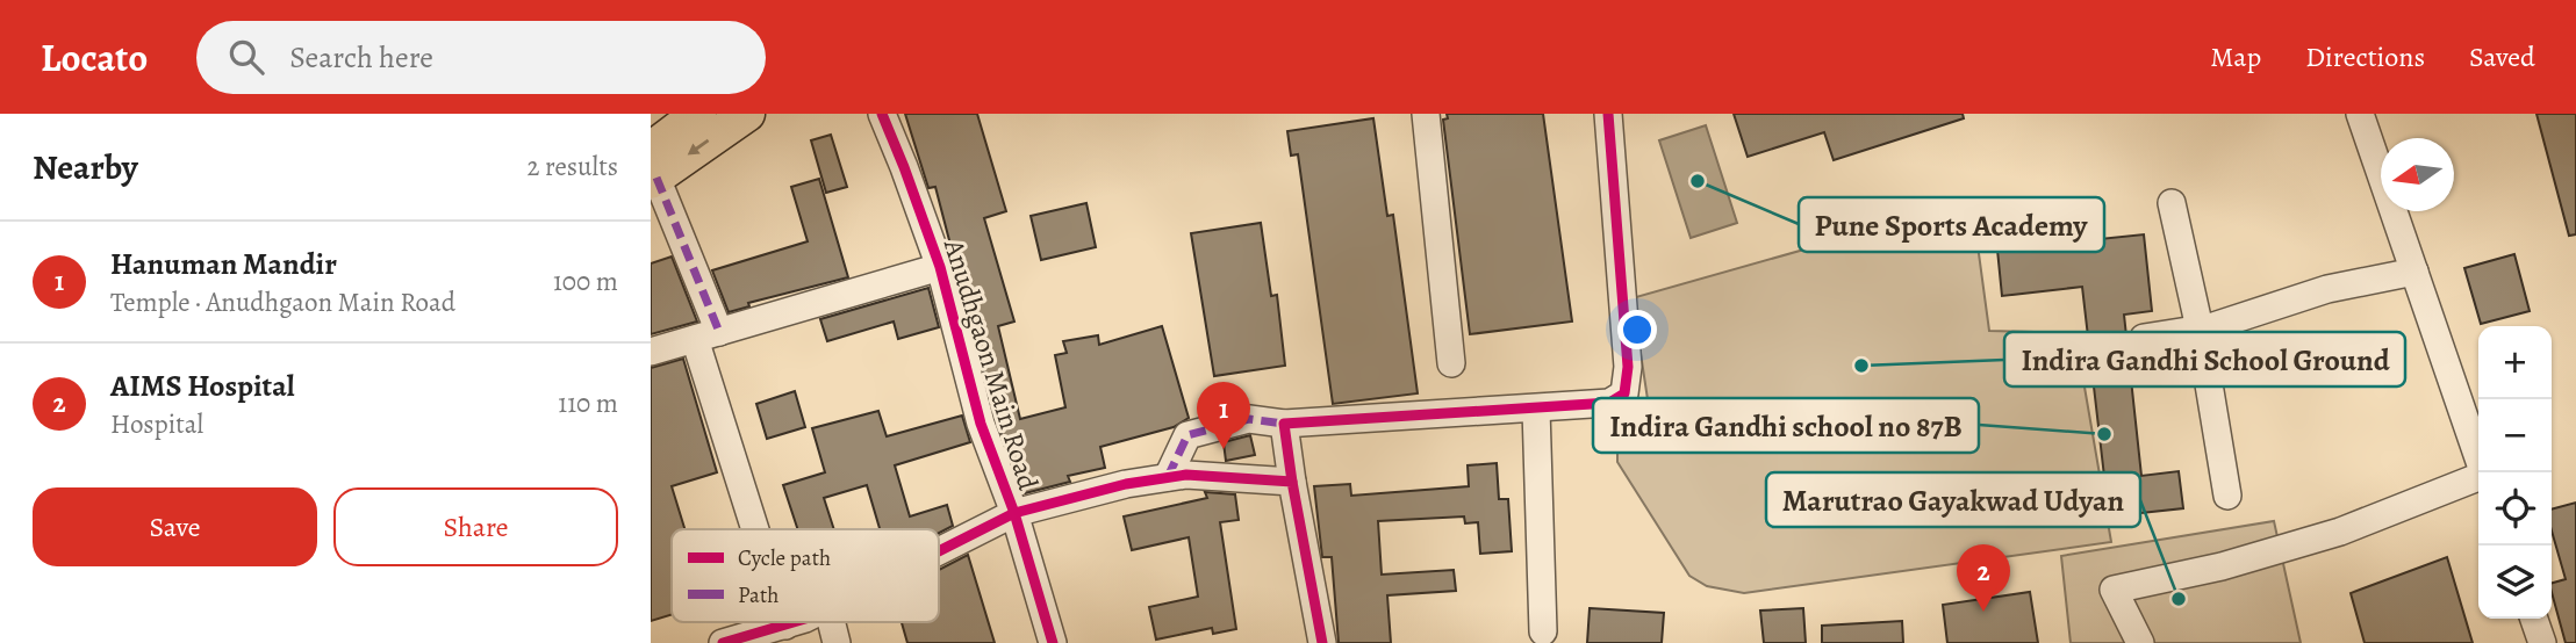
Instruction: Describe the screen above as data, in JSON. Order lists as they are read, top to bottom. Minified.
{"streets":{"street":["Anudhgaon Main Road"]},"places":["Pune Sports Academy","Indira Gandhi School Ground","Indira Gandhi school no 87B","Marutrao Gayakwad Udyan"],"legend":["Cycle path","Path"],"north":"left","page":{"header":"Locato","search":"Search here","nav":["Map","Directions","Saved"],"heading":["Nearby","2 results"],"list":[{"mark":"1","name":"Hanuman Mandir","note":"Temple · Anudhgaon Main Road","value":"100 m"},{"mark":"2","name":"AIMS Hospital","note":"Hospital","value":"110 m"}],"map_buttons":["+","−"],"pins":["1","2"],"buttons":["Save","Share"]}}
